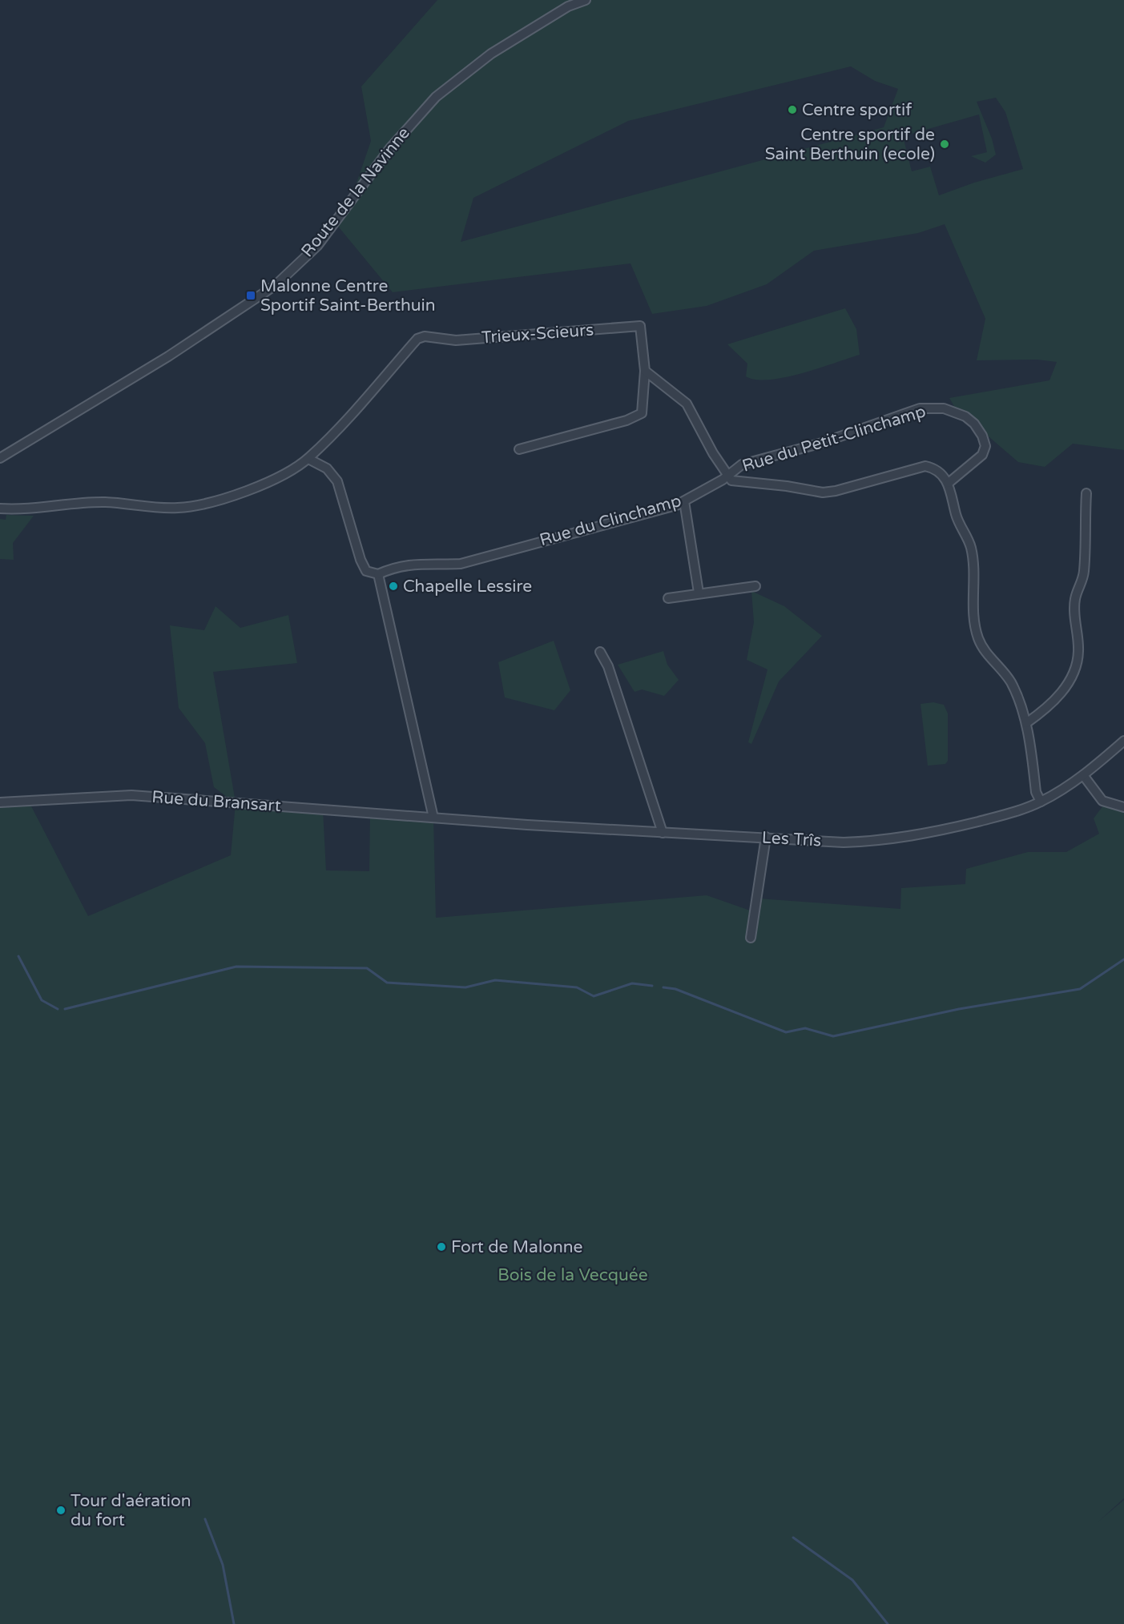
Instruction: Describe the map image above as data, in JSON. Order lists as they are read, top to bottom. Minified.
{"streets":{"street":["Route de la Navinne","Trieux-Scieurs","Rue du Petit-Clinchamp","Rue du Clinchamp","Rue du Bransart","Les Trîs"]},"crossings":[["Rue du Petit-Clinchamp","Rue du Clinchamp"],["Rue du Bransart","Les Trîs"]],"parks":["Bois de la Vecquée"],"places":{"other":["Centre sportif","Centre sportif de Saint Berthuin (ecole)","Chapelle Lessire","Fort de Malonne","Tour d'aération du fort"],"transit":["Malonne Centre Sportif Saint-Berthuin"]}}
